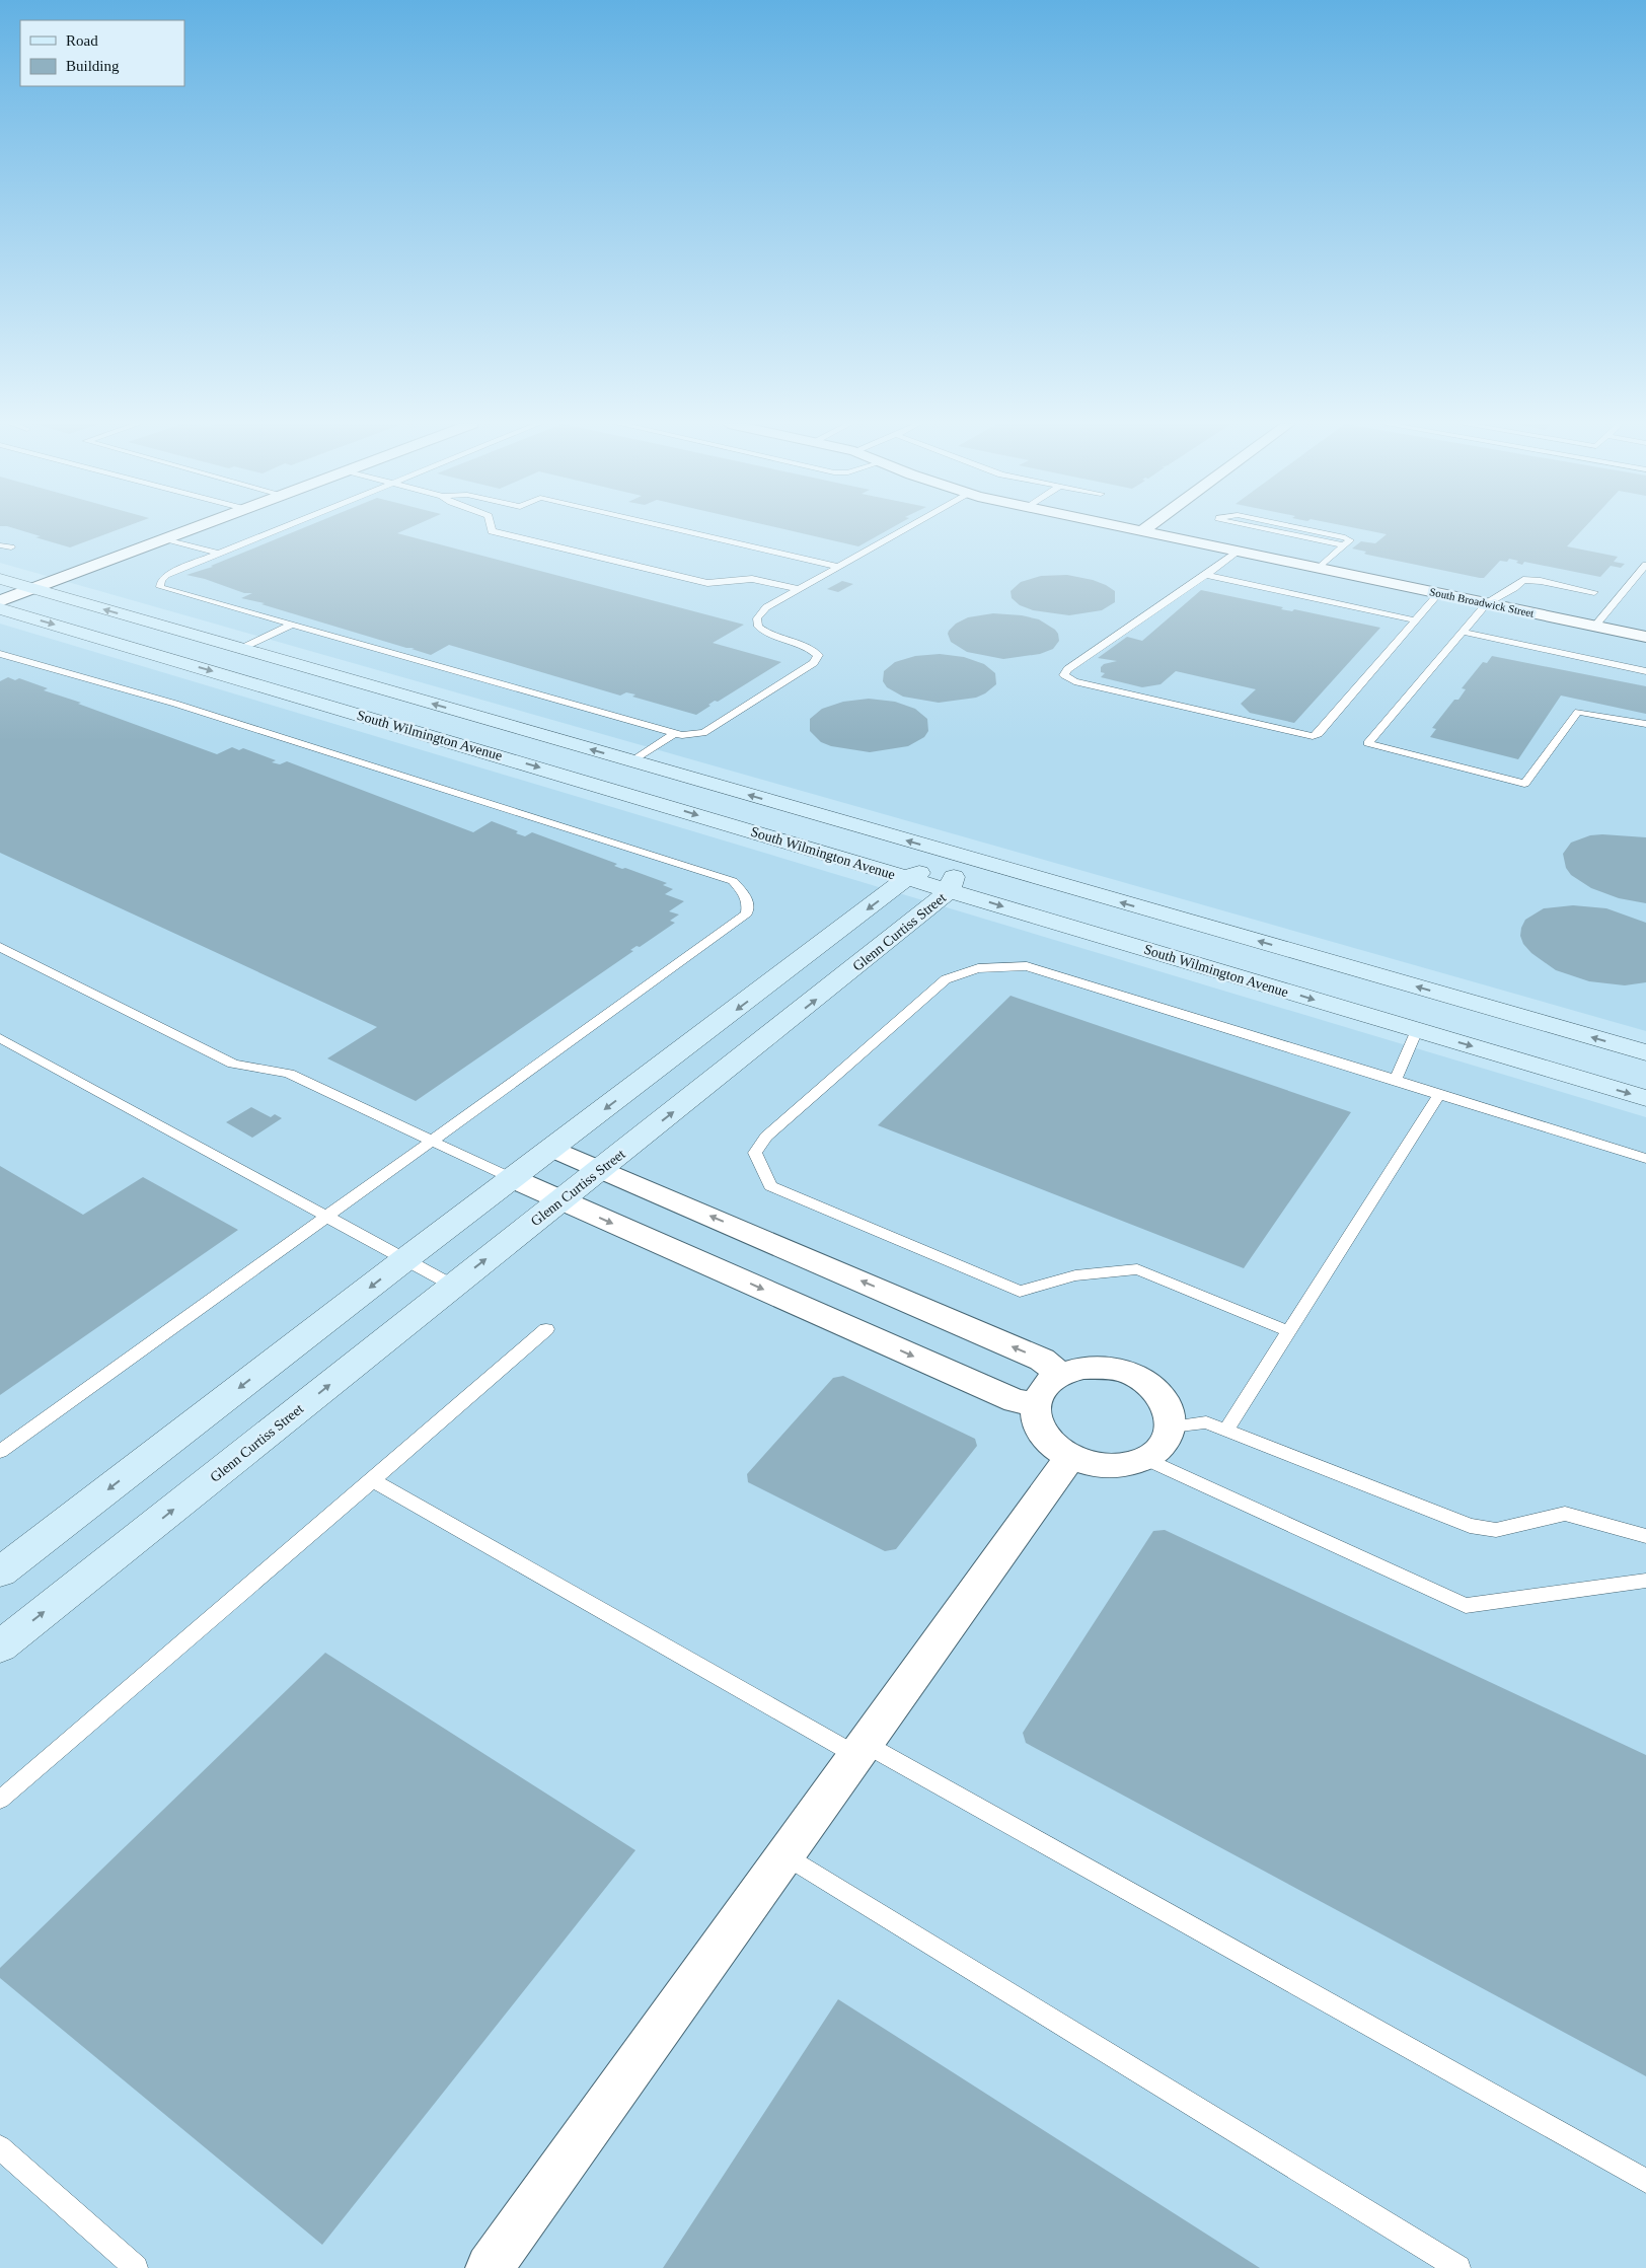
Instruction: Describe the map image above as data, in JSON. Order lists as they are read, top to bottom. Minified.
{"streets":{"main road":["South Wilmington Avenue","Glenn Curtiss Street"],"street":["South Broadwick Street"]},"crossings":[["South Wilmington Avenue","Glenn Curtiss Street"]],"legend":["Road","Building"]}
